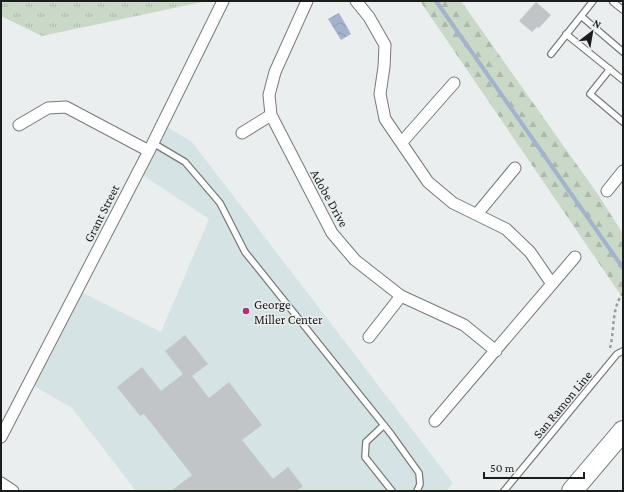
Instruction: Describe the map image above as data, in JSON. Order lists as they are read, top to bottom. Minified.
{"streets":{"street":["Adobe Drive","Grant Street"],"lane":["San Ramon Line"]},"places":["George Miller Center"],"scale_bar":"50 m","north":"top right"}
